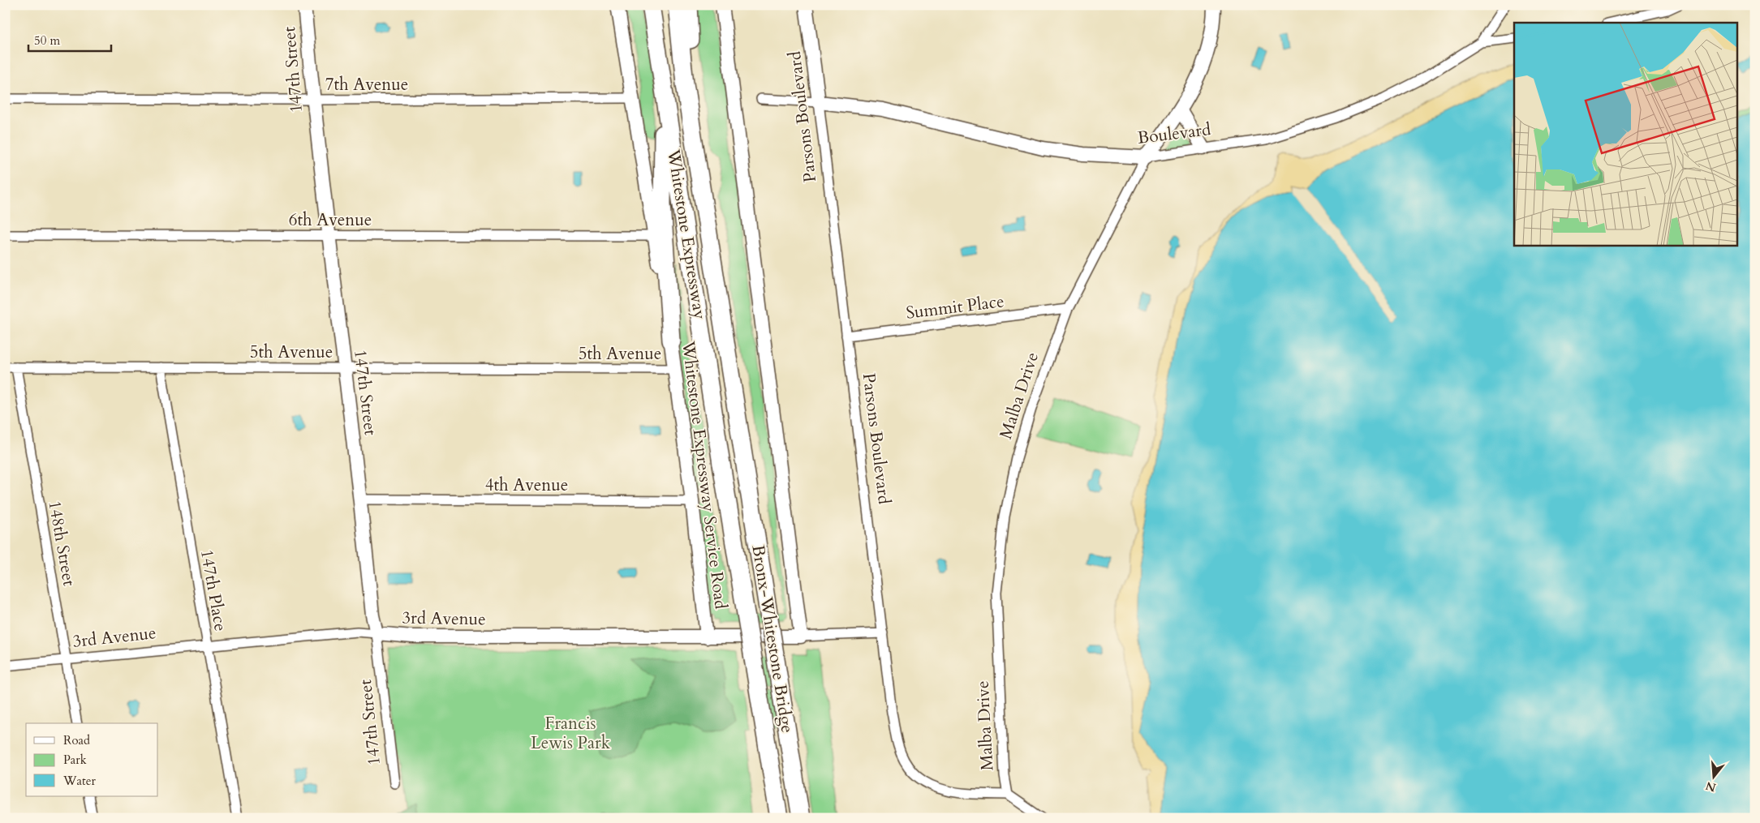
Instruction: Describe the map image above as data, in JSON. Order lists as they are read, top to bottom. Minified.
{"streets":{"highway":["Whitestone Expressway","Bronx-Whitestone Bridge"],"street":["147th Street","7th Avenue","Parsons Boulevard","Boulevard","6th Avenue","Summit Place","5th Avenue","Malba Drive","Whitestone Expressway Service Road","4th Avenue","148th Street","147th Place","3rd Avenue"]},"crossings":[["147th Street","7th Avenue"],["147th Street","6th Avenue"],["147th Street","5th Avenue"],["147th Street","4th Avenue"],["147th Street","3rd Avenue"],["7th Avenue","Whitestone Expressway Service Road"],["Parsons Boulevard","Boulevard"],["Parsons Boulevard","Summit Place"],["Parsons Boulevard","Malba Drive"],["Parsons Boulevard","3rd Avenue"],["Boulevard","Malba Drive"],["6th Avenue","Whitestone Expressway Service Road"],["Whitestone Expressway","Bronx-Whitestone Bridge"],["Summit Place","Malba Drive"],["5th Avenue","Whitestone Expressway Service Road"],["5th Avenue","148th Street"],["5th Avenue","147th Place"],["Whitestone Expressway Service Road","4th Avenue"],["Whitestone Expressway Service Road","3rd Avenue"],["148th Street","3rd Avenue"],["147th Place","3rd Avenue"]],"parks":["Francis Lewis Park"],"legend":["Road","Park","Water"],"scale_bar":"50 m","north":"bottom"}
